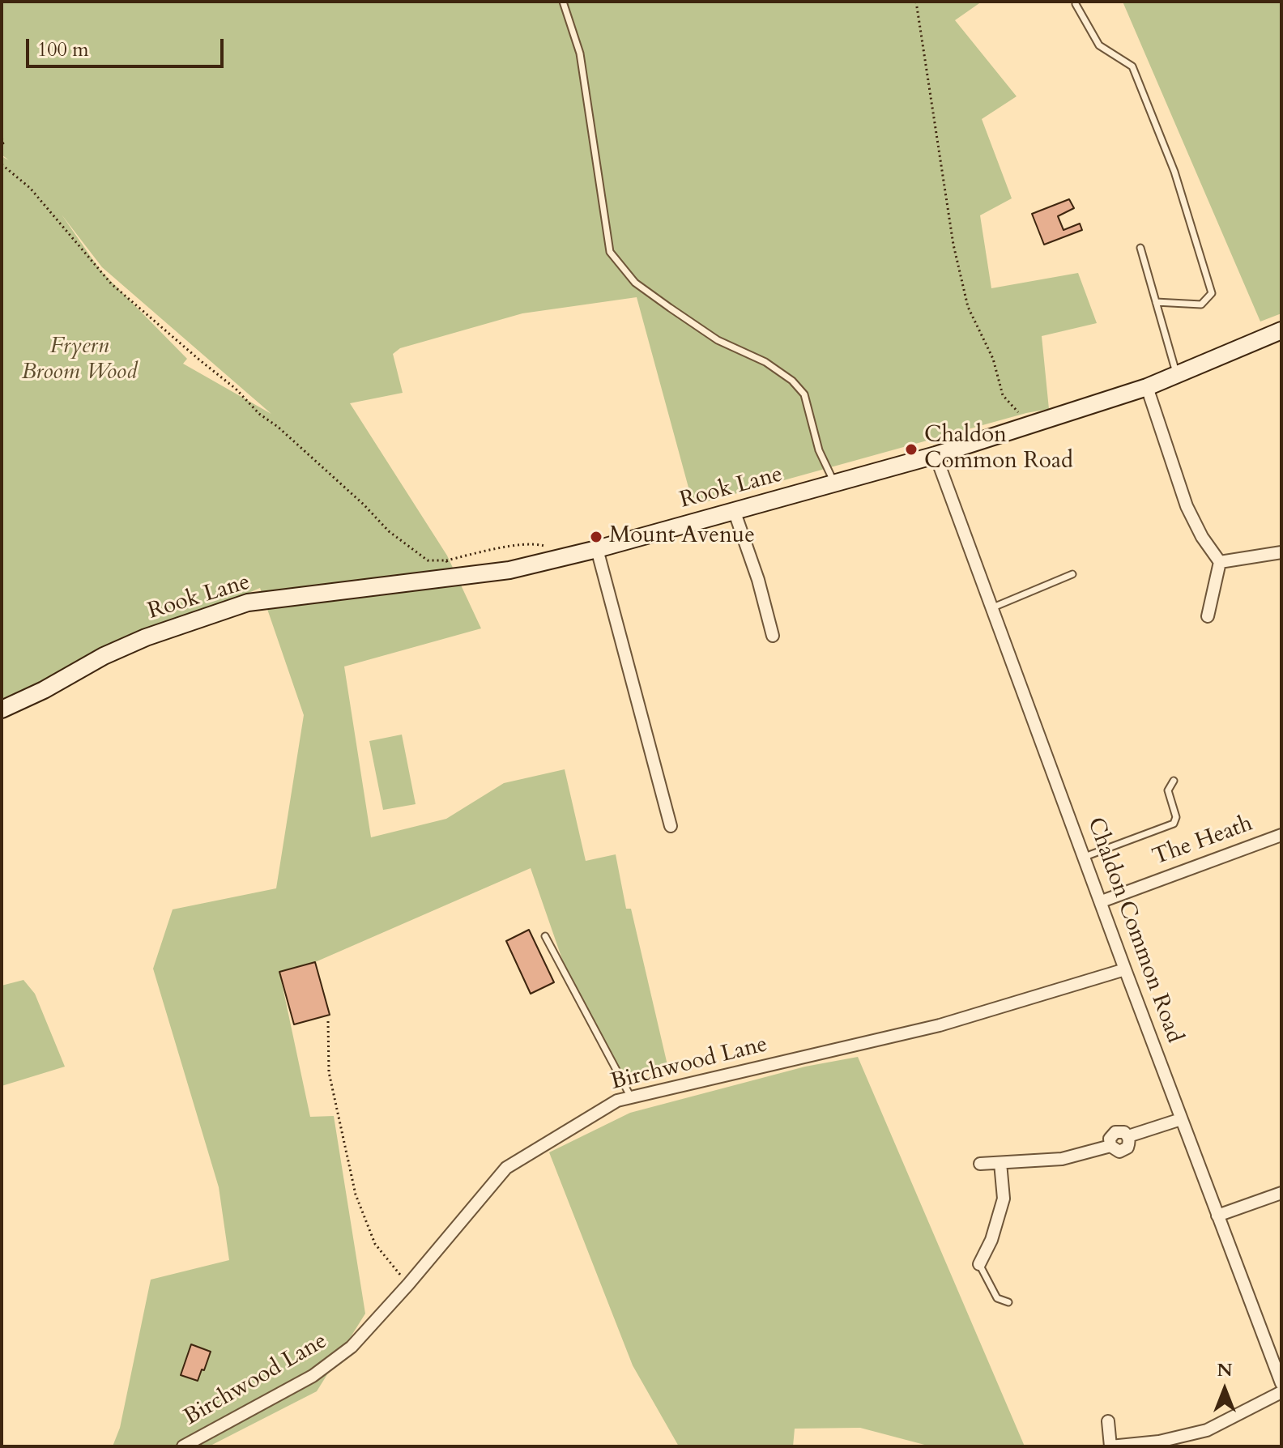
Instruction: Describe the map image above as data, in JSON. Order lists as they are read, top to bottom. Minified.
{"streets":{"main road":["Rook Lane"],"street":["The Heath","Chaldon Common Road","Birchwood Lane"]},"crossings":[["Rook Lane","Chaldon Common Road"],["The Heath","Chaldon Common Road"],["Chaldon Common Road","Birchwood Lane"]],"parks":["Fryern Broom Wood"],"places":["Chaldon Common Road","Mount Avenue"],"scale_bar":"100 m","north":"top"}
